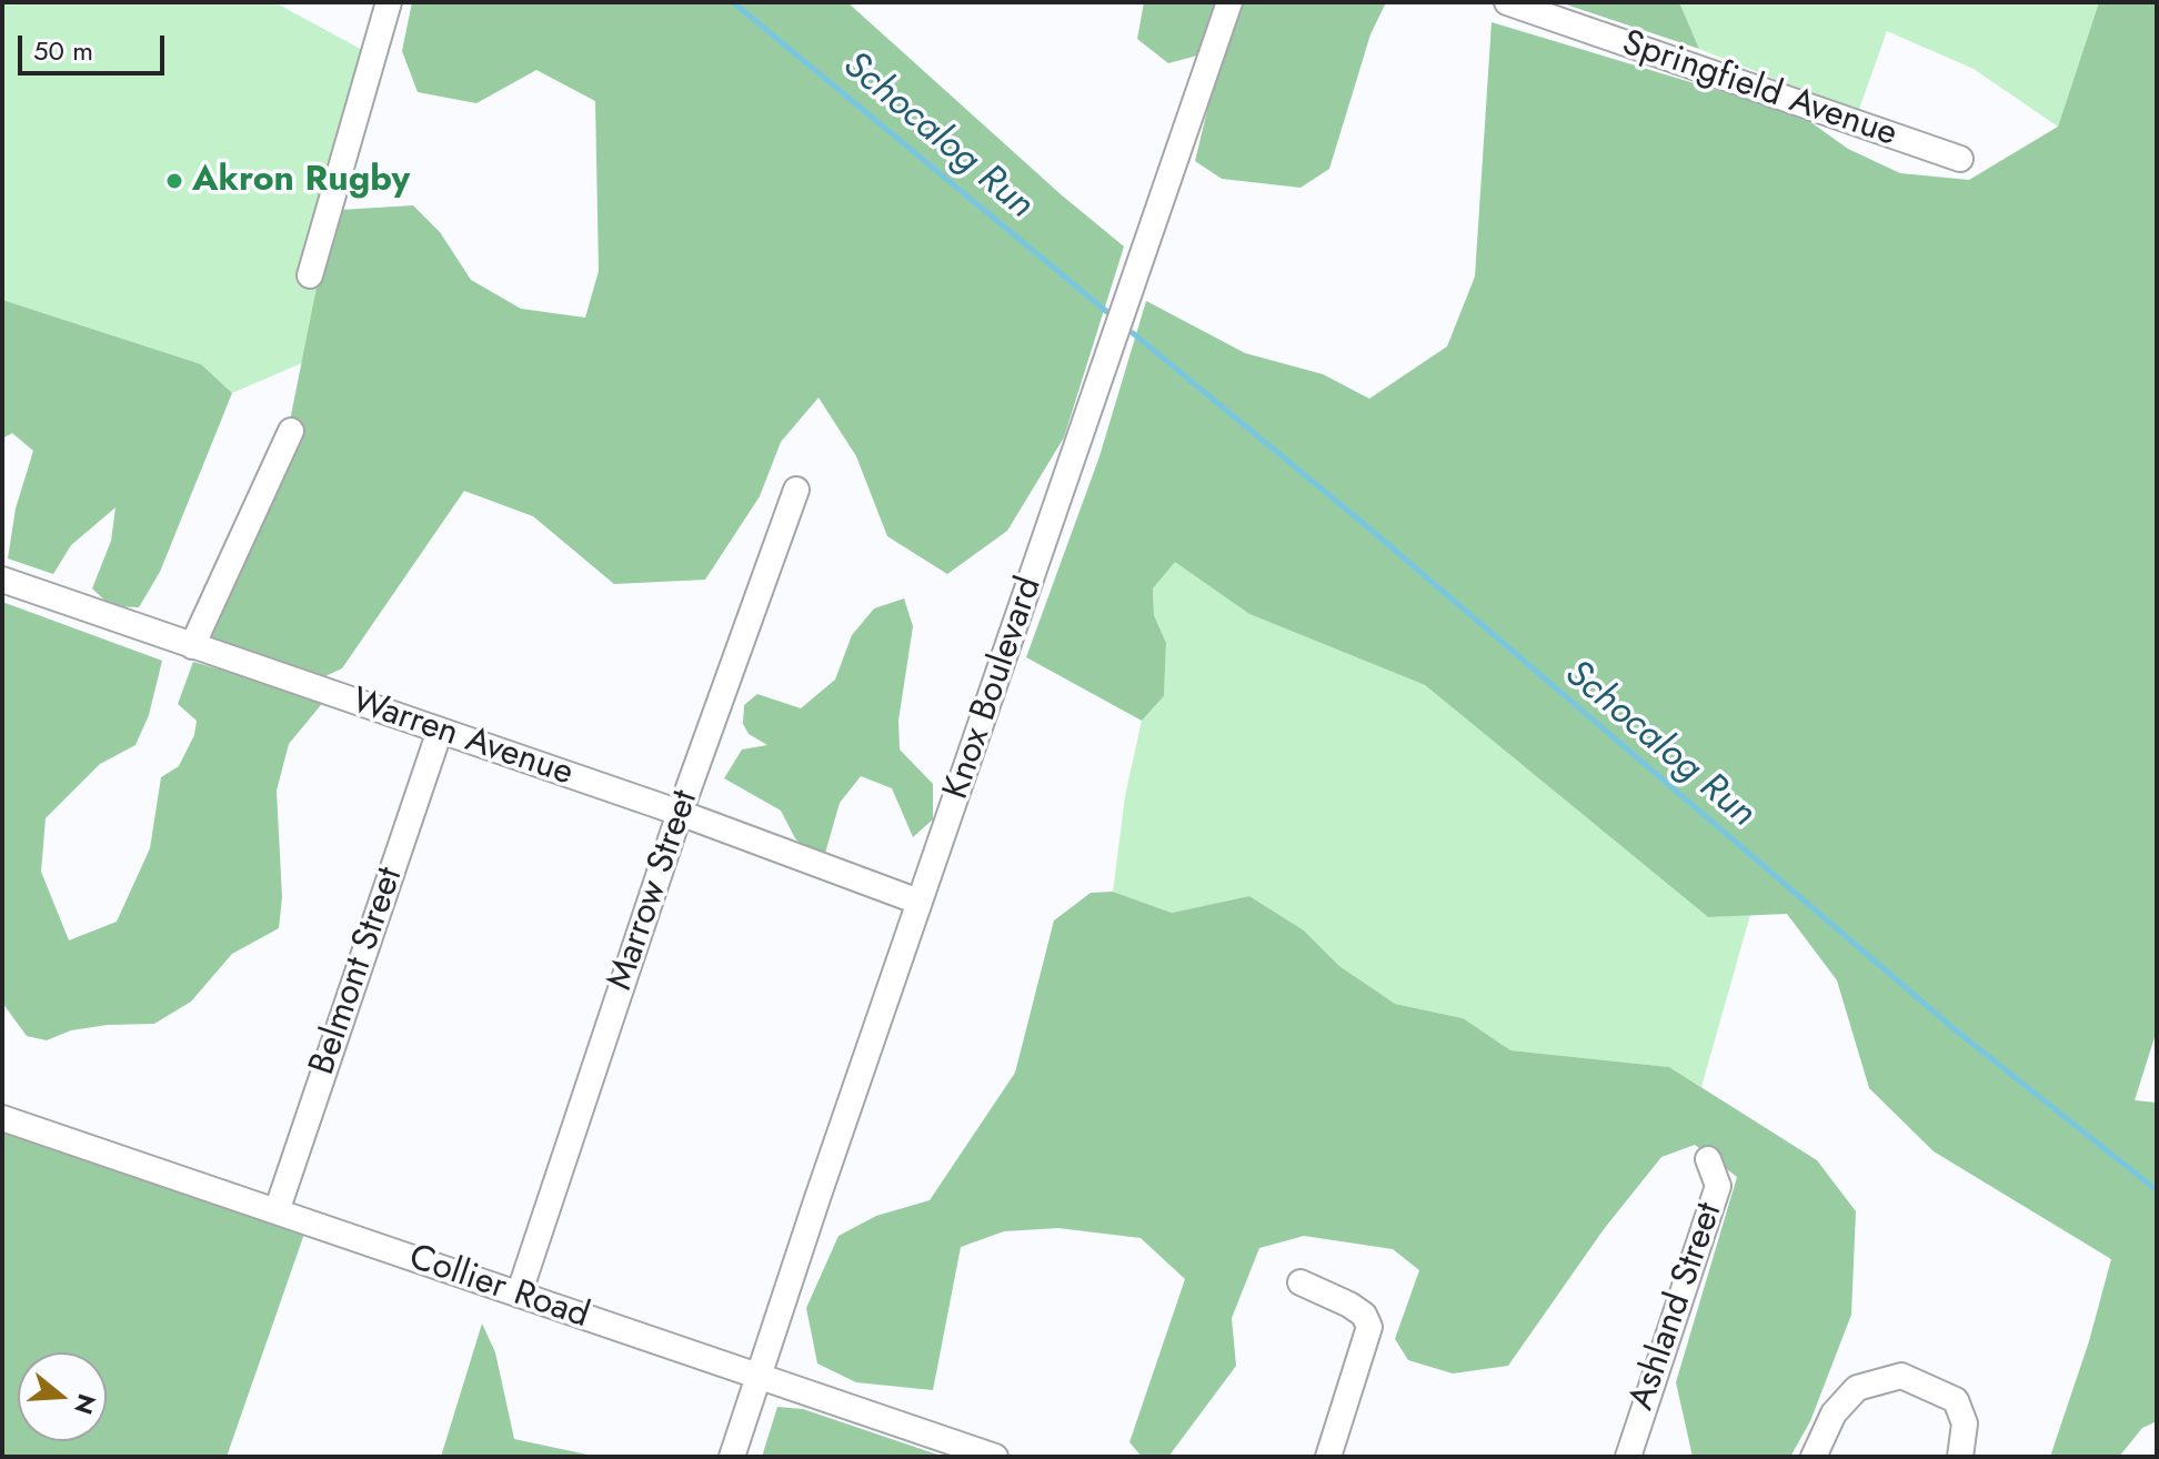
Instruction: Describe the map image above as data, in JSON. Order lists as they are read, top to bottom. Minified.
{"streets":{"street":["Springfield Avenue","Knox Boulevard","Warren Avenue","Marrow Street","Belmont Street","Collier Road","Ashland Street"]},"crossings":[["Knox Boulevard","Warren Avenue"],["Knox Boulevard","Collier Road"],["Warren Avenue","Marrow Street"],["Warren Avenue","Belmont Street"],["Marrow Street","Collier Road"],["Belmont Street","Collier Road"]],"water":["Schocalog Run"],"places":["Akron Rugby"],"scale_bar":"50 m","north":"right"}
